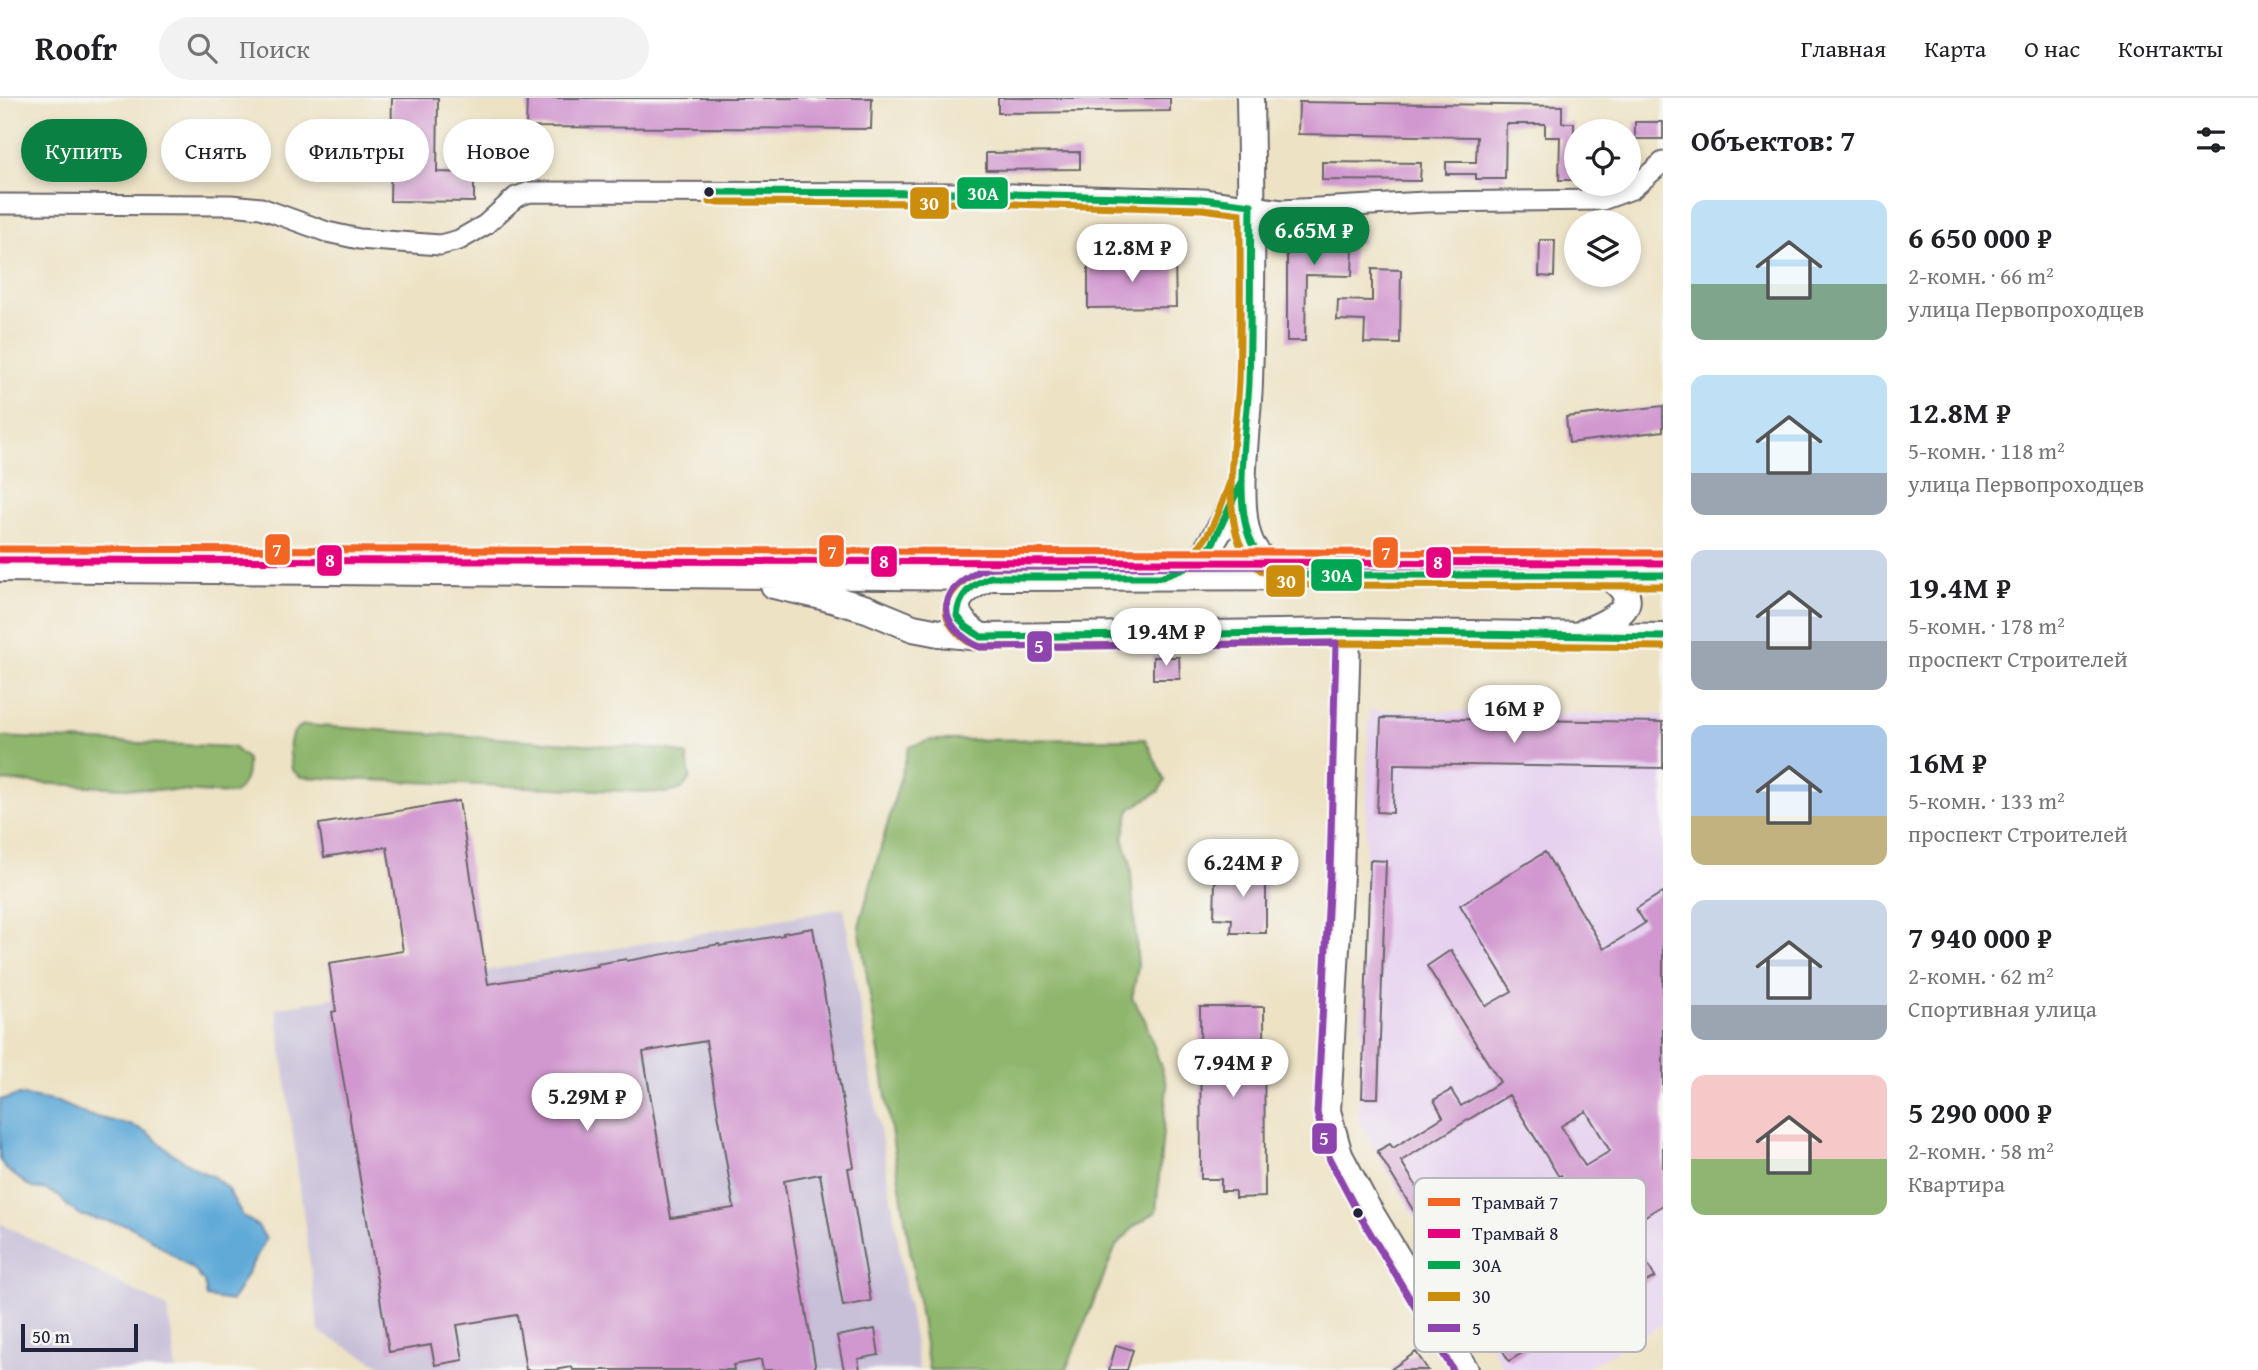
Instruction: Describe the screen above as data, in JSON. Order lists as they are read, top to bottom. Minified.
{"lines":["transit line 30А","transit line 30","tram line 7","tram line 8","transit line 5"],"legend":["Трамвай 7","Трамвай 8","30А","30","5"],"scale_bar":"50 m","page":{"header":"Roofr","search":"Поиск","nav":["Главная","Карта","О нас","Контакты"],"heading":"Объектов: 7","chip":["Купить","Снять","Фильтры","Новое"],"list":[{"name":"6 650 000 ₽","note":"2-комн. · 66 m² · улица Первопроходцев"},{"name":"12.8M ₽","note":"5-комн. · 118 m² · улица Первопроходцев"},{"name":"19.4M ₽","note":"5-комн. · 178 m² · проспект Строителей"},{"name":"16M ₽","note":"5-комн. · 133 m² · проспект Строителей"},{"name":"7 940 000 ₽","note":"2-комн. · 62 m² · Спортивная улица"},{"name":"5 290 000 ₽","note":"2-комн. · 58 m² · Квартира"}],"price":["6.65M ₽","12.8M ₽","19.4M ₽","16M ₽","6.24M ₽","7.94M ₽","5.29M ₽"],"scale":"50 m"}}
